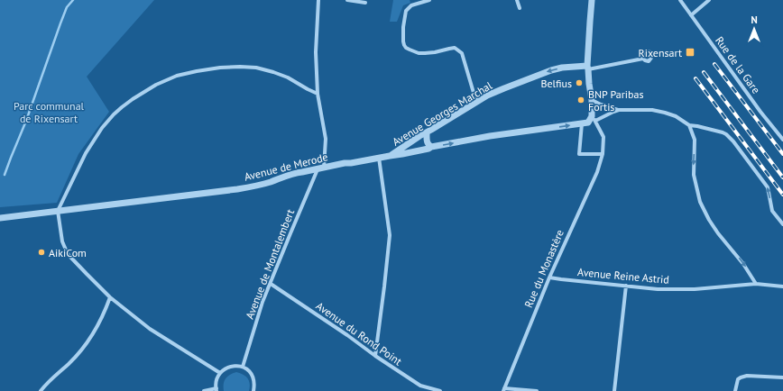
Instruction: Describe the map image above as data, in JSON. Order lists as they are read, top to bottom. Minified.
{"streets":{"street":["Rue de la Gare","Avenue Georges Marchal","Avenue de Merode","Avenue de Montalembert","Rue du Monastère","Avenue Reine Astrid","Avenue du Rond Point"]},"crossings":[["Avenue Georges Marchal","Avenue de Merode"],["Avenue de Merode","Avenue de Montalembert"],["Avenue de Merode","Rue du Monastère"],["Avenue de Montalembert","Avenue du Rond Point"],["Rue du Monastère","Avenue Reine Astrid"]],"one_way":["Avenue Georges Marchal"],"parks":["Parc communal de Rixensart"],"places":{"transit":["Rixensart"],"other":["Belfius","BNP Paribas Fortis","AikiCom"]},"north":"top"}
